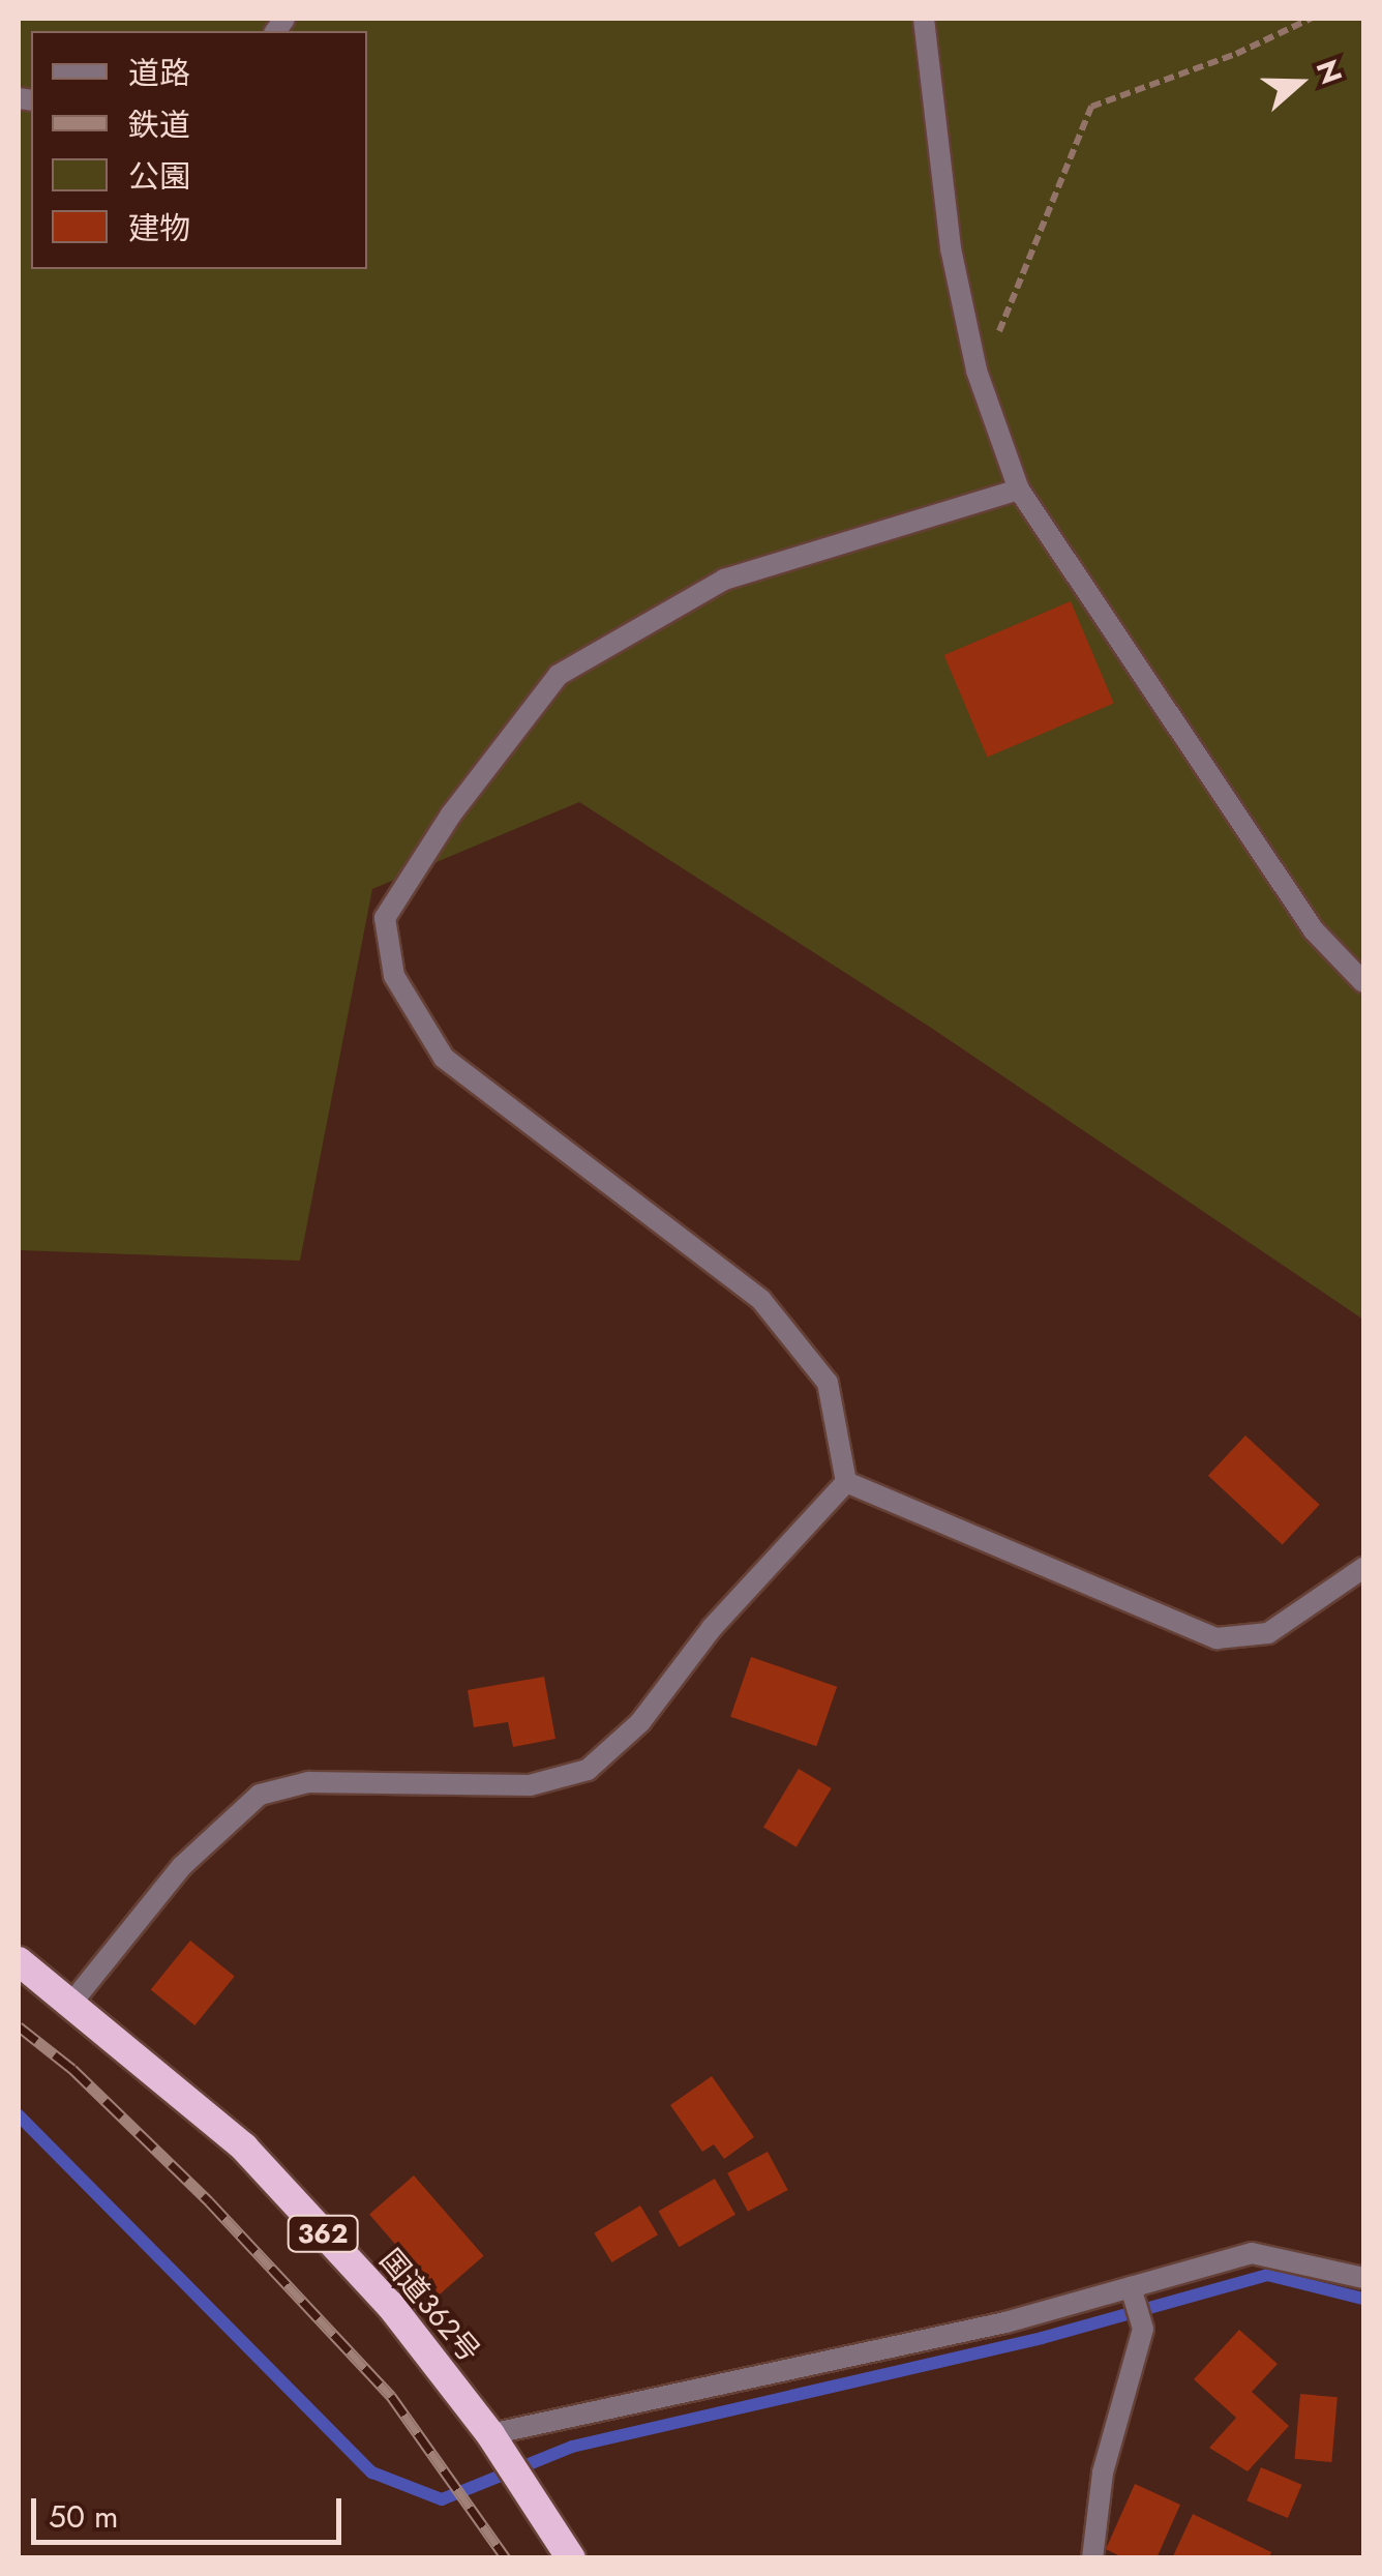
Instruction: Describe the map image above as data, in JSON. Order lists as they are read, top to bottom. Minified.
{"streets":{"highway":["362","国道362号"]},"legend":["道路","鉄道","公園","建物"],"scale_bar":"50 m","north":"right"}
